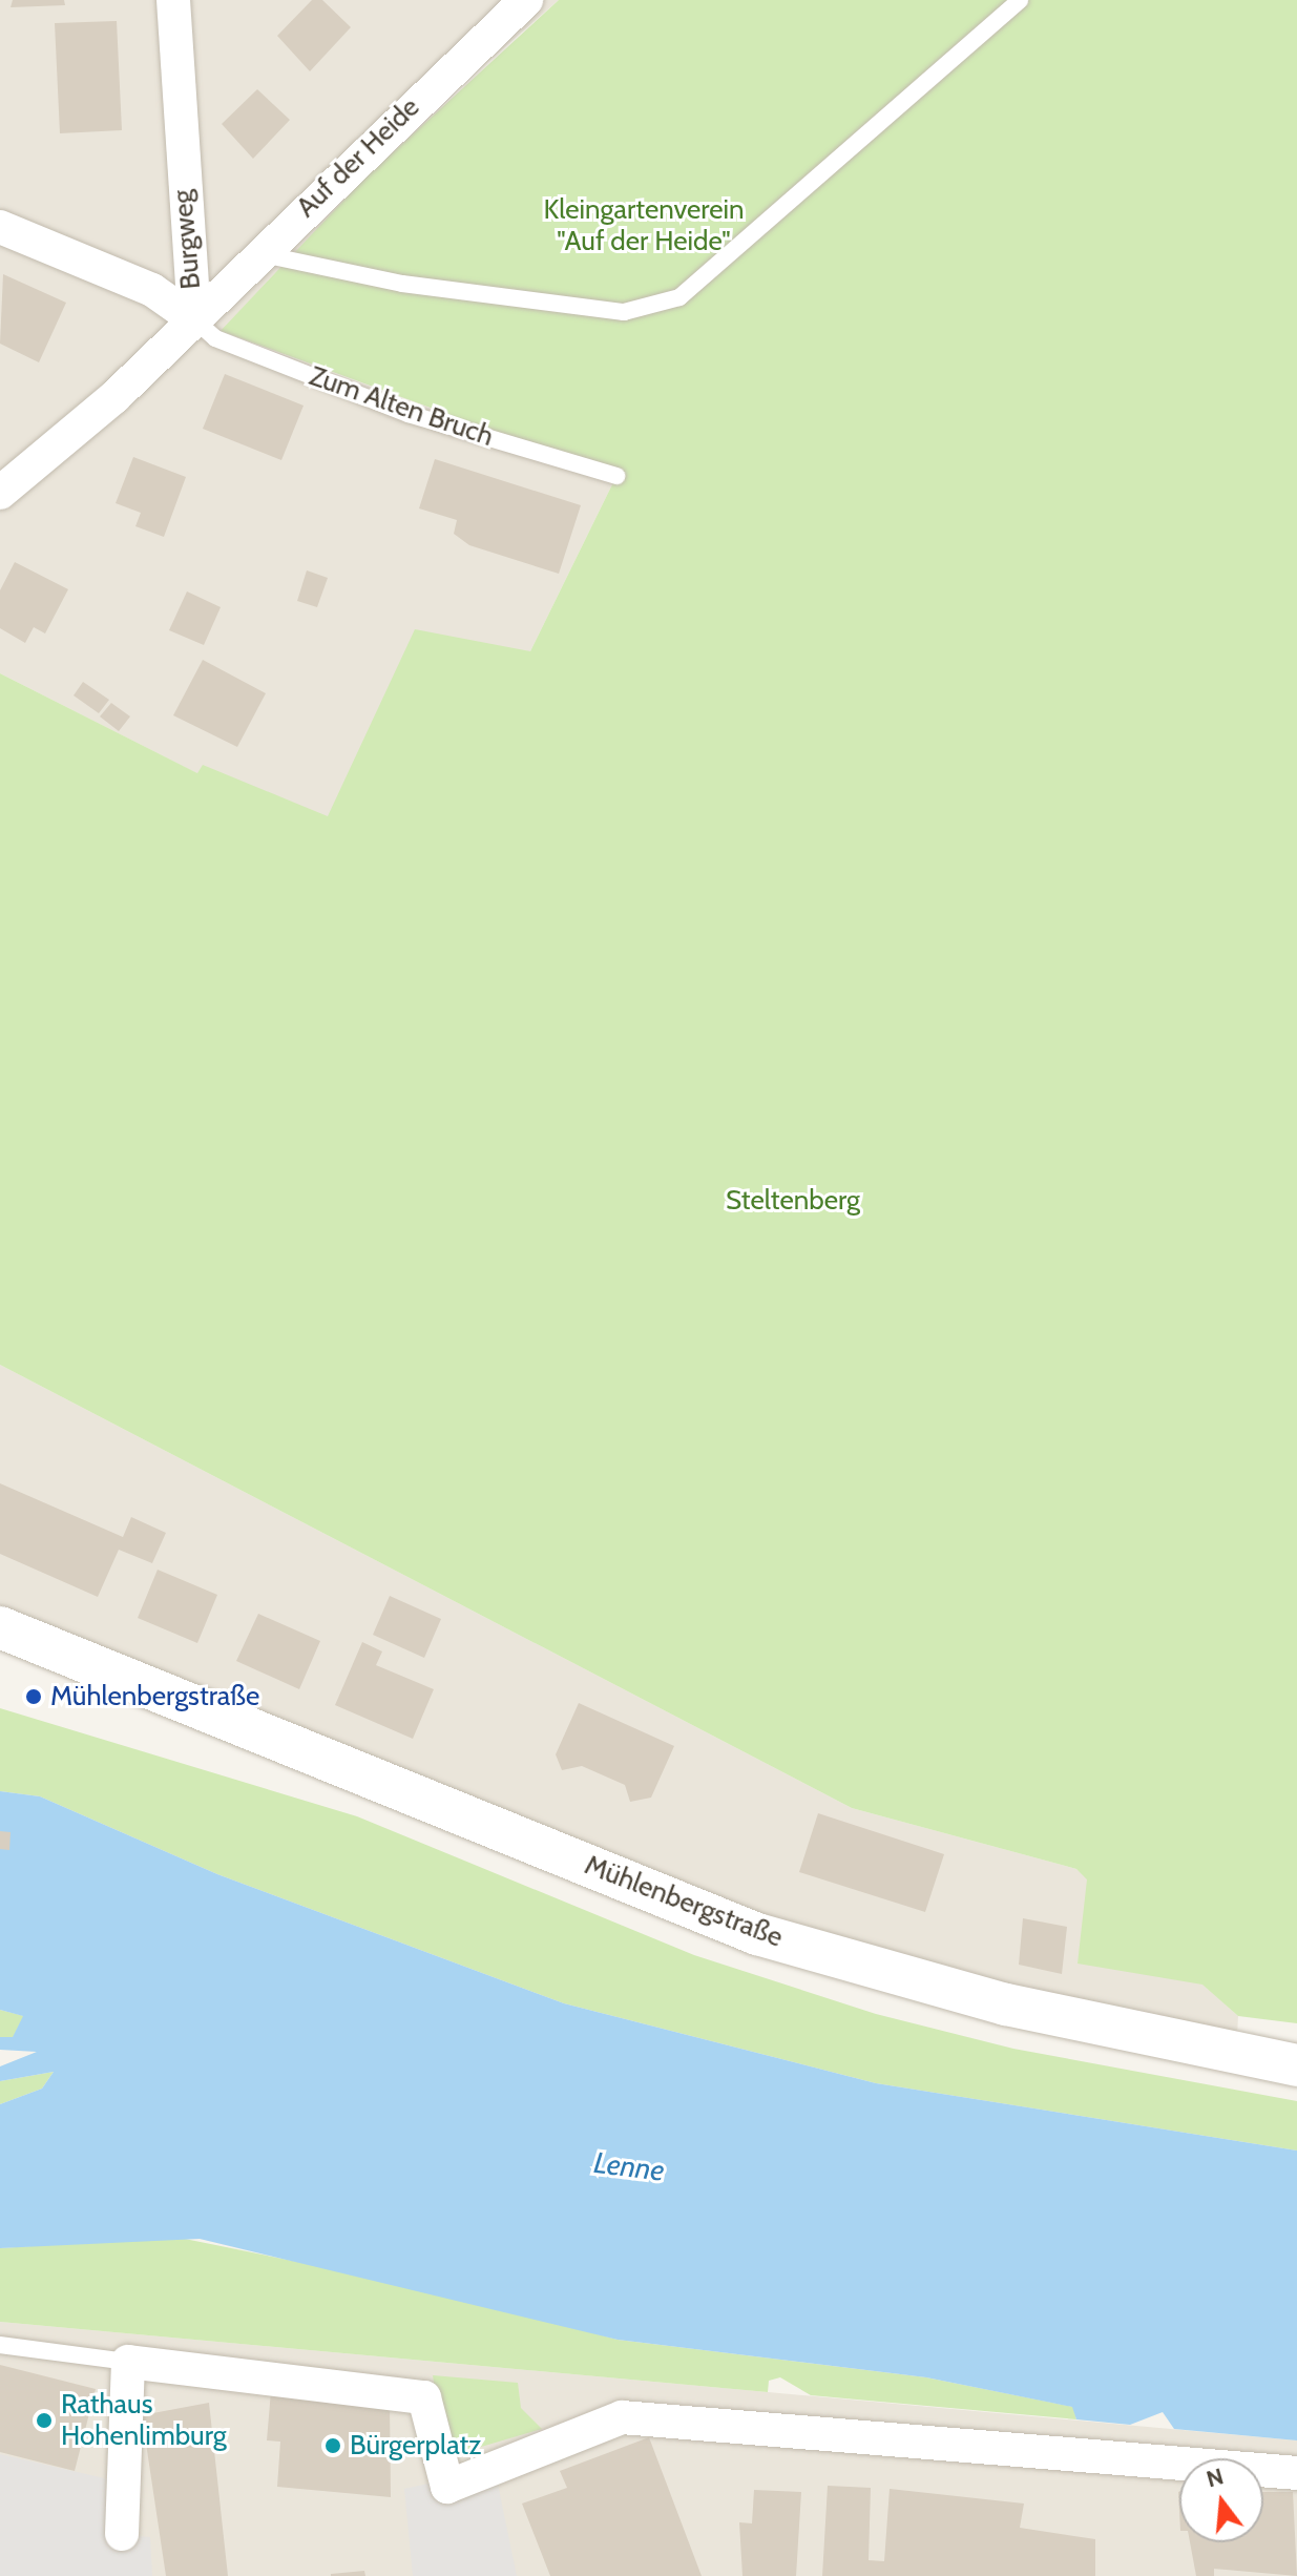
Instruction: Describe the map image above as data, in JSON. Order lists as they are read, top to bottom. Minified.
{"streets":{"street":["Auf der Heide","Burgweg","Mühlenbergstraße"],"lane":["Zum Alten Bruch"]},"crossings":[["Auf der Heide","Burgweg"],["Auf der Heide","Zum Alten Bruch"],["Burgweg","Zum Alten Bruch"]],"water":["Lenne"],"parks":["Kleingartenverein \"Auf der Heide\"","Steltenberg"],"places":["Mühlenbergstraße","Rathaus Hohenlimburg","Bürgerplatz"],"north":"top"}
